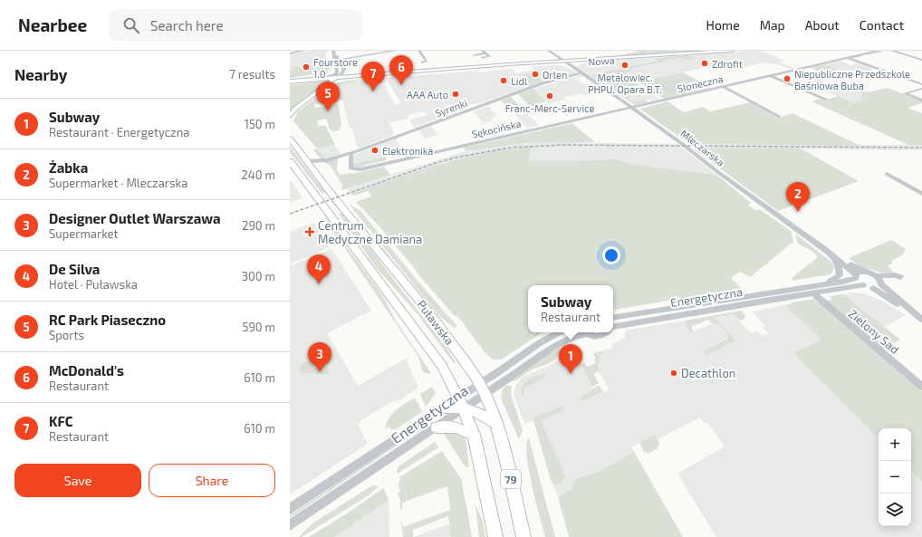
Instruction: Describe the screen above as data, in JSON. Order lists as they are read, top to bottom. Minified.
{"streets":{"main road":["Nowa","Puławska","79"],"street":["Słoneczna","Syrenki","Sękocińska","Mleczarska","Energetyczna","Zielony Sad"]},"crossings":[["Nowa","Mleczarska"],["Słoneczna","Sękocińska"],["Słoneczna","Mleczarska"],["Syrenki","Sękocińska"],["Syrenki","Mleczarska"],["Syrenki","Puławska"],["Sękocińska","Mleczarska"],["Mleczarska","Energetyczna"],["Mleczarska","Zielony Sad"],["Energetyczna","Puławska"],["Energetyczna","Zielony Sad"]],"places":{"other":["Zdrofit","Metalowiec. PHPU. Opara B.T.","Fourstore 1.0","Orlen","Niepubliczne Przedszkole Baśniowa Buba","Lidl","AAA Auto","Franc-Merc-Service","Elektronika","Decathlon"],"health":["Centrum Medyczne Damiana"]},"page":{"header":"Nearbee","search":"Search here","nav":["Home","Map","About","Contact"],"heading":["Nearby","7 results"],"pins":["6","7","5","2","4","3","1"],"list":[{"mark":"1","name":"Subway","note":"Restaurant · Energetyczna","value":"150 m"},{"mark":"2","name":"Żabka","note":"Supermarket · Mleczarska","value":"240 m"},{"mark":"3","name":"Designer Outlet Warszawa","note":"Supermarket","value":"290 m"},{"mark":"4","name":"De Silva","note":"Hotel · Puławska","value":"300 m"},{"mark":"5","name":"RC Park Piaseczno","note":"Sports","value":"590 m"},{"mark":"6","name":"McDonald's","note":"Restaurant","value":"610 m"},{"mark":"7","name":"KFC","note":"Restaurant","value":"610 m"}],"popup":["Subway","Restaurant"],"map_buttons":["+","−"],"buttons":["Save","Share"]}}
